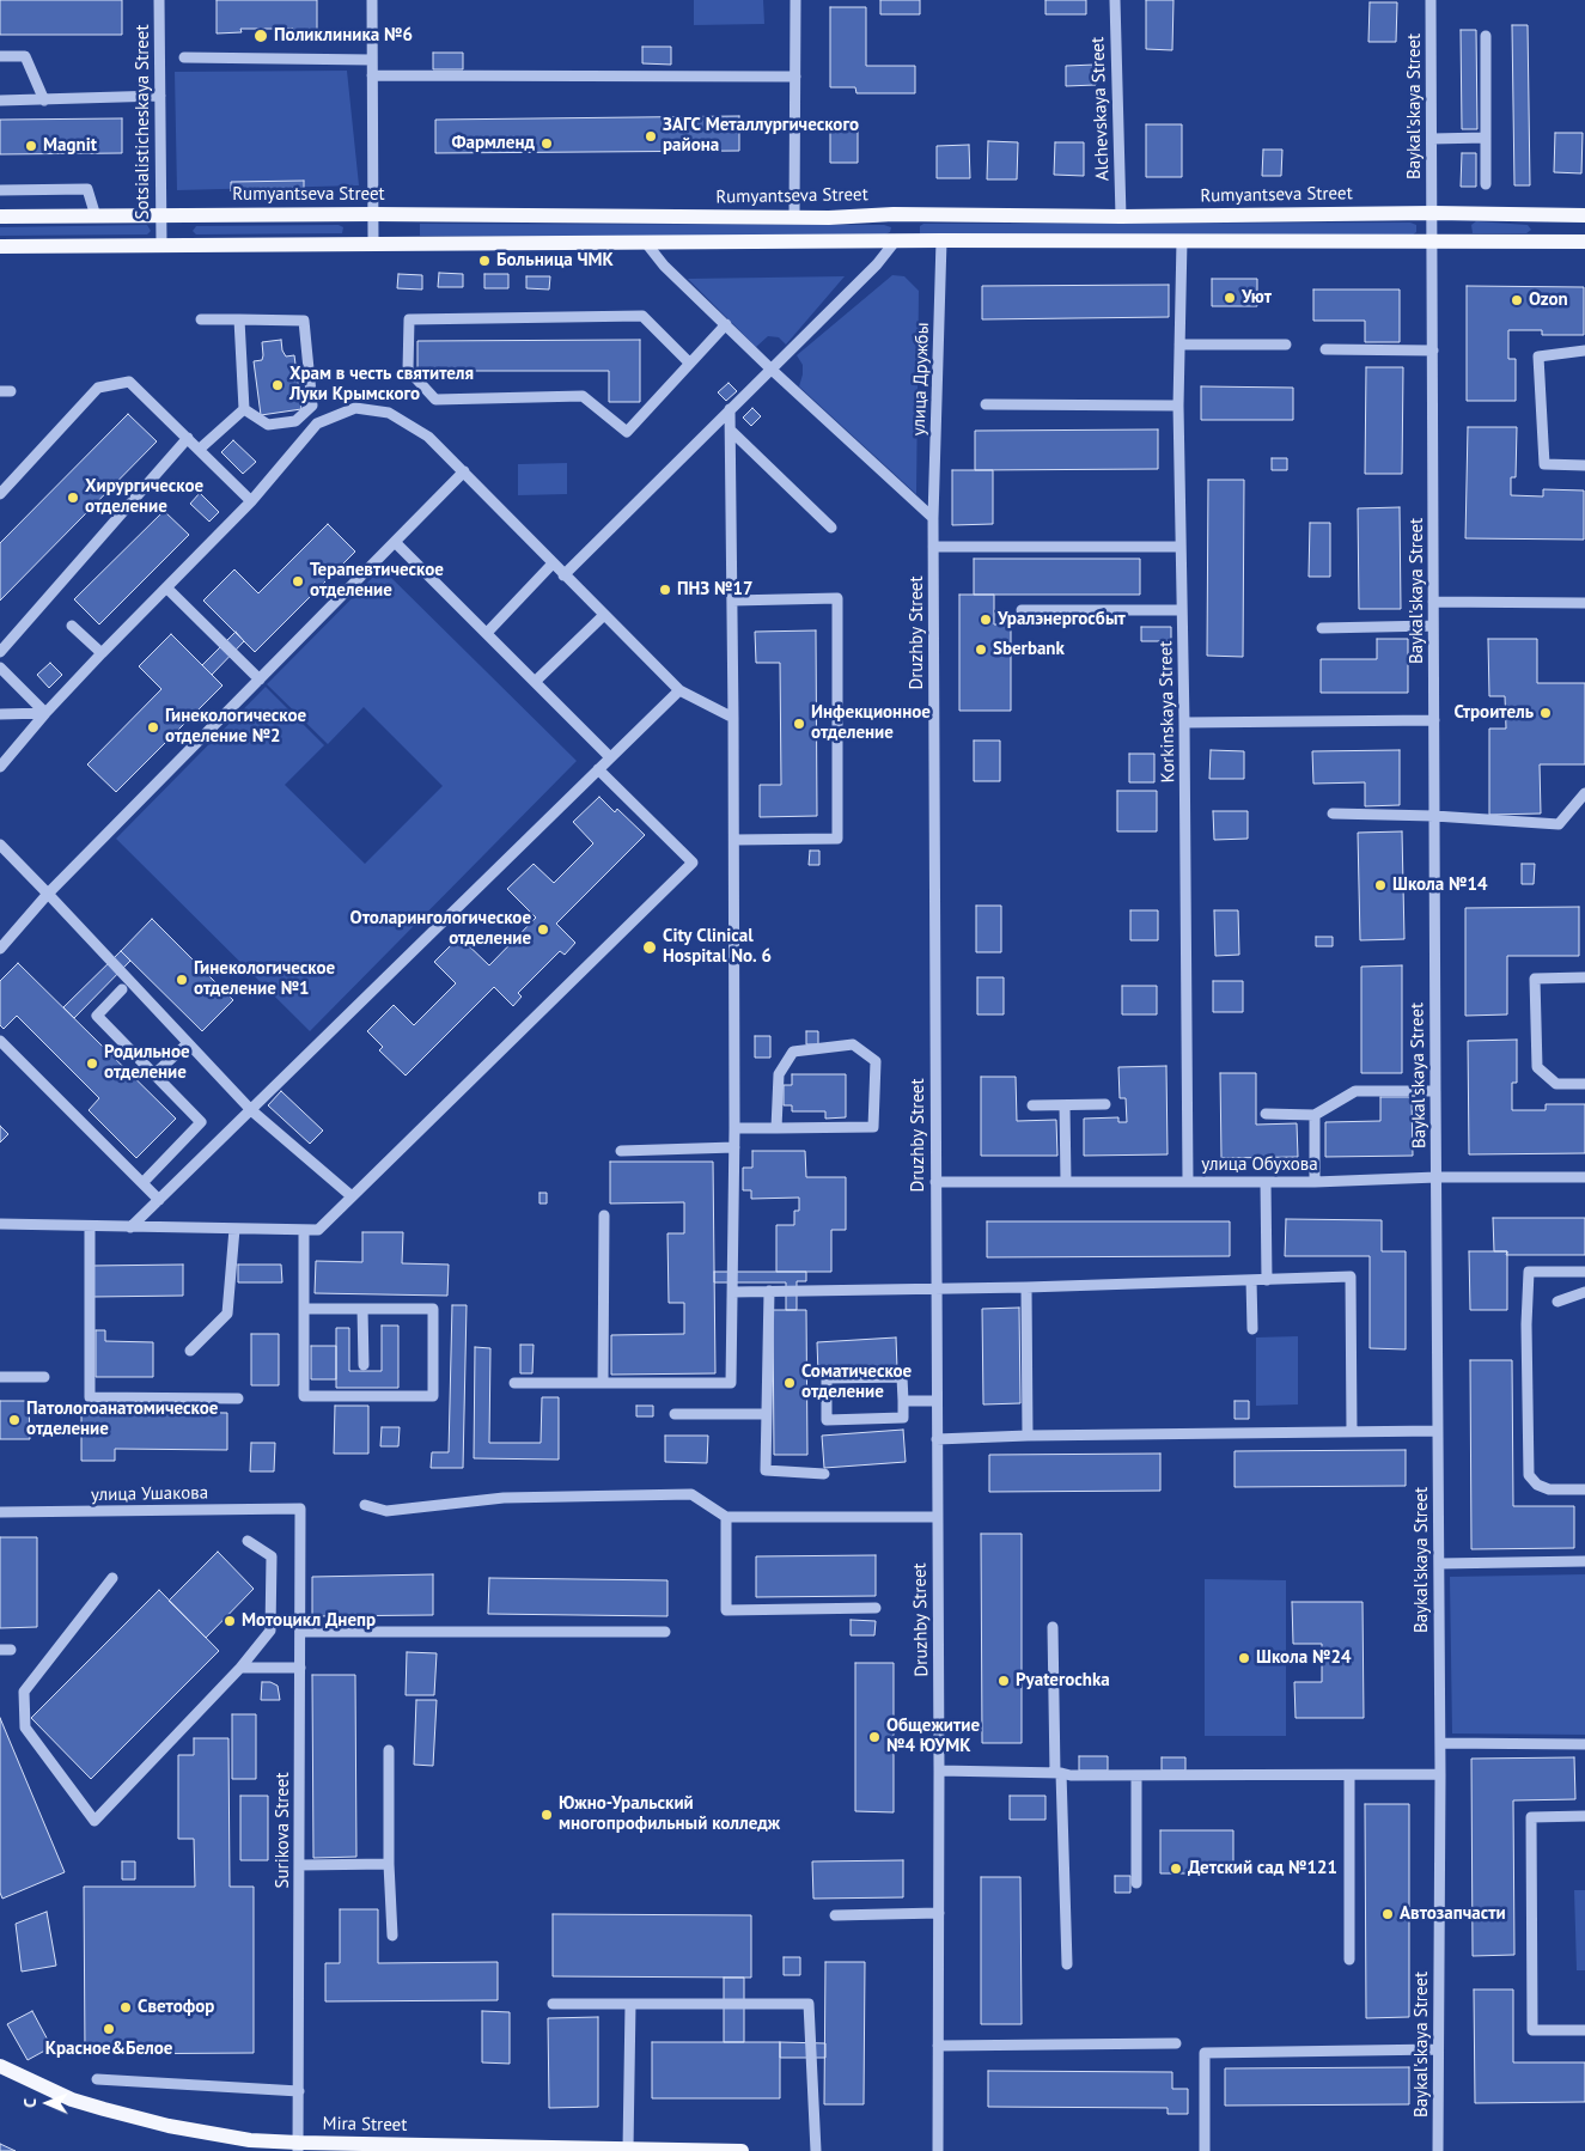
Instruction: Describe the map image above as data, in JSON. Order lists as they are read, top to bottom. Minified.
{"streets":{"main road":["Rumyantseva Street","Mira Street"],"street":["Baykal'skaya Street","Alchevskaya Street","Sotsialisticheskaya Street","улица Дружбы","Druzhby Street","Korkinskaya Street","улица Обухова","улица Ушакова","Surikova Street"]},"crossings":[["Baykal'skaya Street","Rumyantseva Street"],["Baykal'skaya Street","улица Обухова"],["Alchevskaya Street","Rumyantseva Street"],["Sotsialisticheskaya Street","Rumyantseva Street"],["улица Дружбы","Druzhby Street"],["Druzhby Street","улица Обухова"],["Korkinskaya Street","улица Обухова"],["улица Ушакова","Surikova Street"],["Surikova Street","Mira Street"]],"places":["Поликлиника №6","ЗАГС Металлургического района","Фармленд","Magnit","Больница ЧМК","Уют","Ozon","Храм в честь святителя Луки Крымского","Хирургическое отделение","Терапевтическое отделение","ПНЗ №17","Уралэнергосбыт","Sberbank","Строитель","Инфекционное отделение","Гинекологическое отделение №2","Школа №14","Отоларингологическое отделение","City Clinical Hospital No. 6","Гинекологическое отделение №1","Родильное отделение","Соматическое отделение","Патологоанатомическое отделение","Мотоцикл Днепр","Школа №24","Pyaterochka","Общежитие №4 ЮУМК","Южно-Уральский многопрофильный колледж","Детский сад №121","Автозапчасти","Светофор","Красное&Белое"],"north":"left"}
